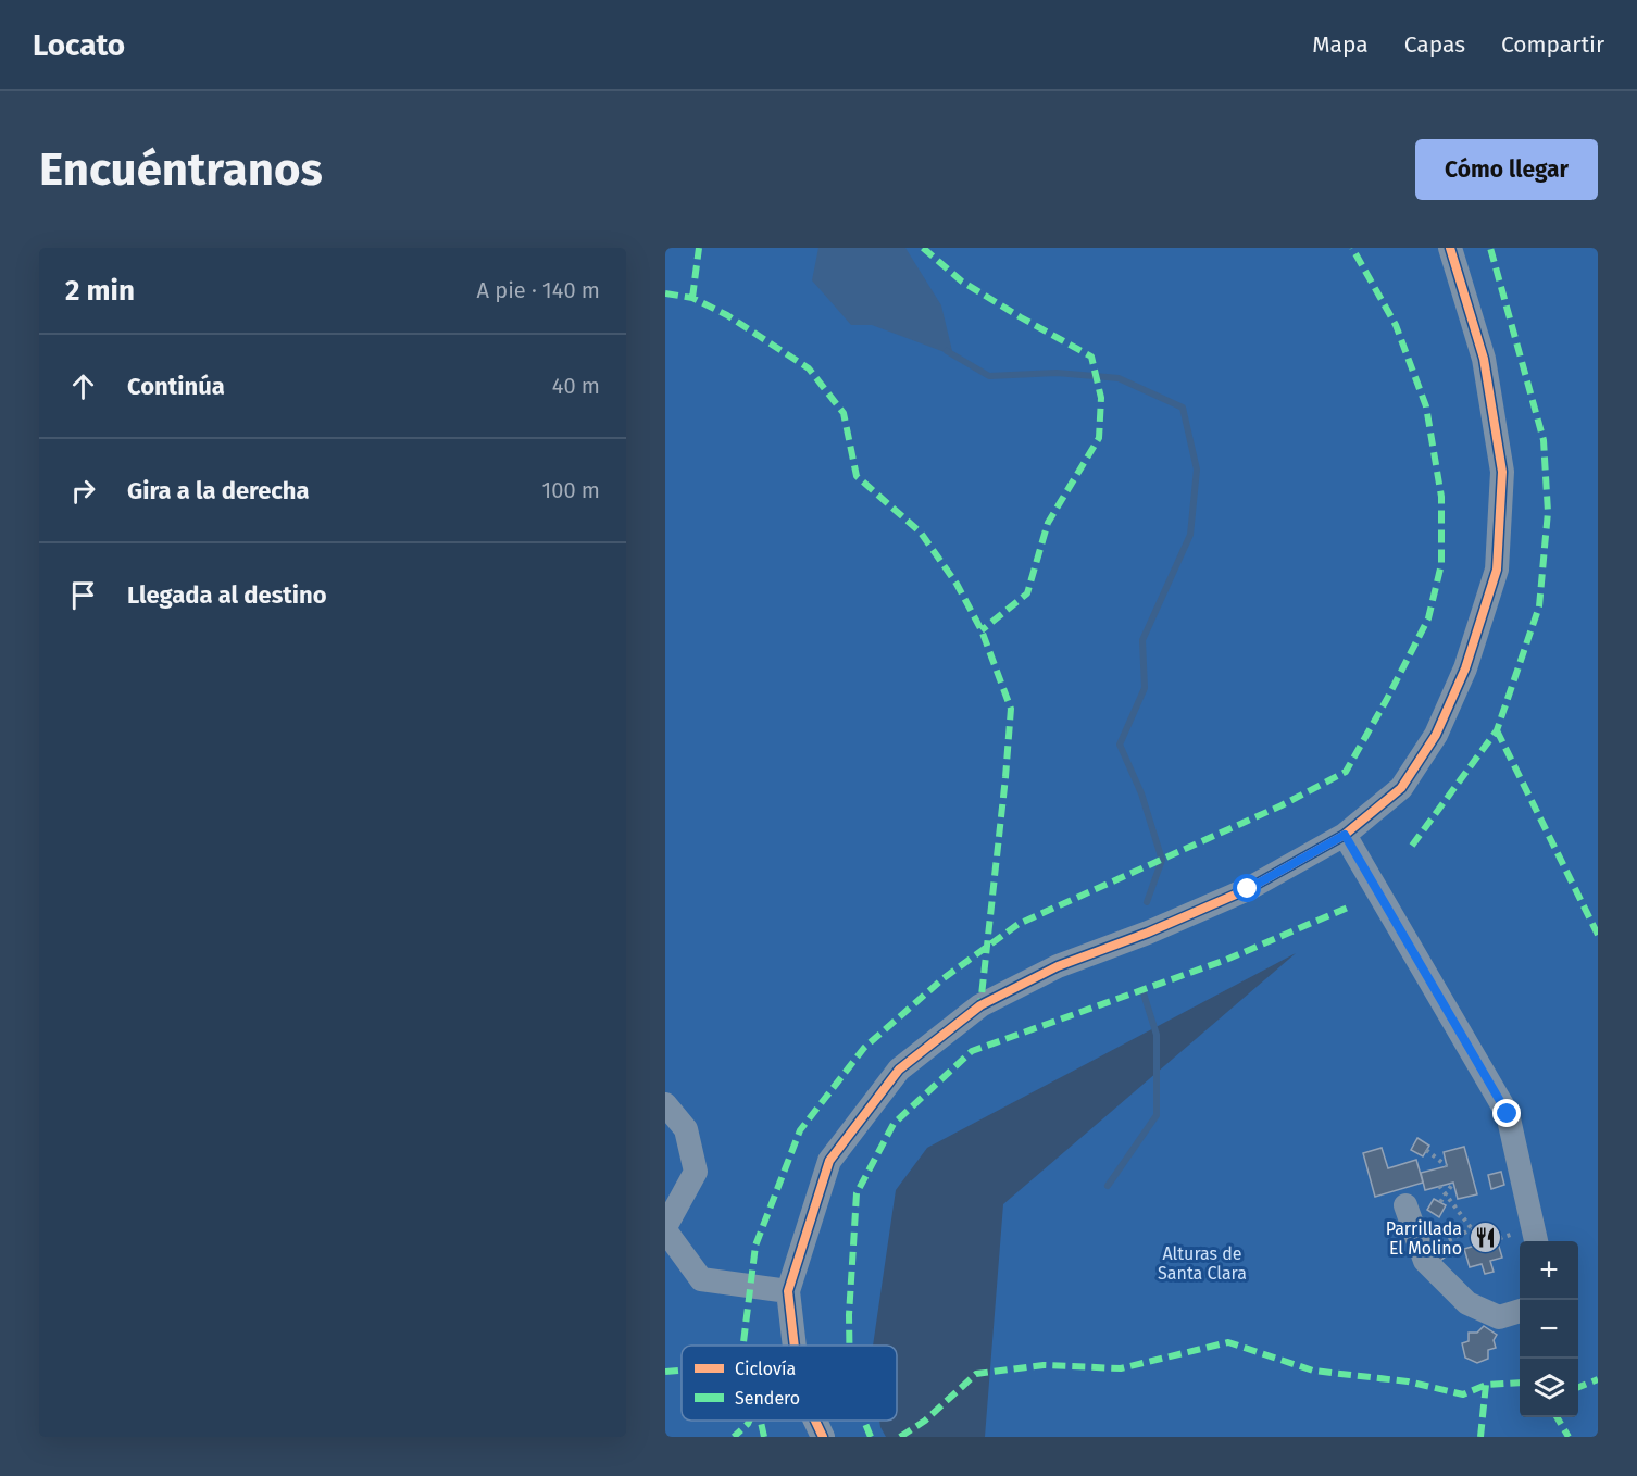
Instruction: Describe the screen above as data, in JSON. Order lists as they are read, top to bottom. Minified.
{"parks":["Alturas de Santa Clara"],"places":{"restaurant":["Parrillada El Molino"]},"legend":["Ciclovía","Sendero"],"page":{"header":"Locato","nav":["Mapa","Capas","Compartir"],"buttons":"Cómo llegar","title":"Encuéntranos","heading":["2 min","A pie · 140 m"],"list":[["Continúa","40 m"],["Gira a la derecha","100 m"],"Llegada al destino"],"map_buttons":["+","−"]}}
